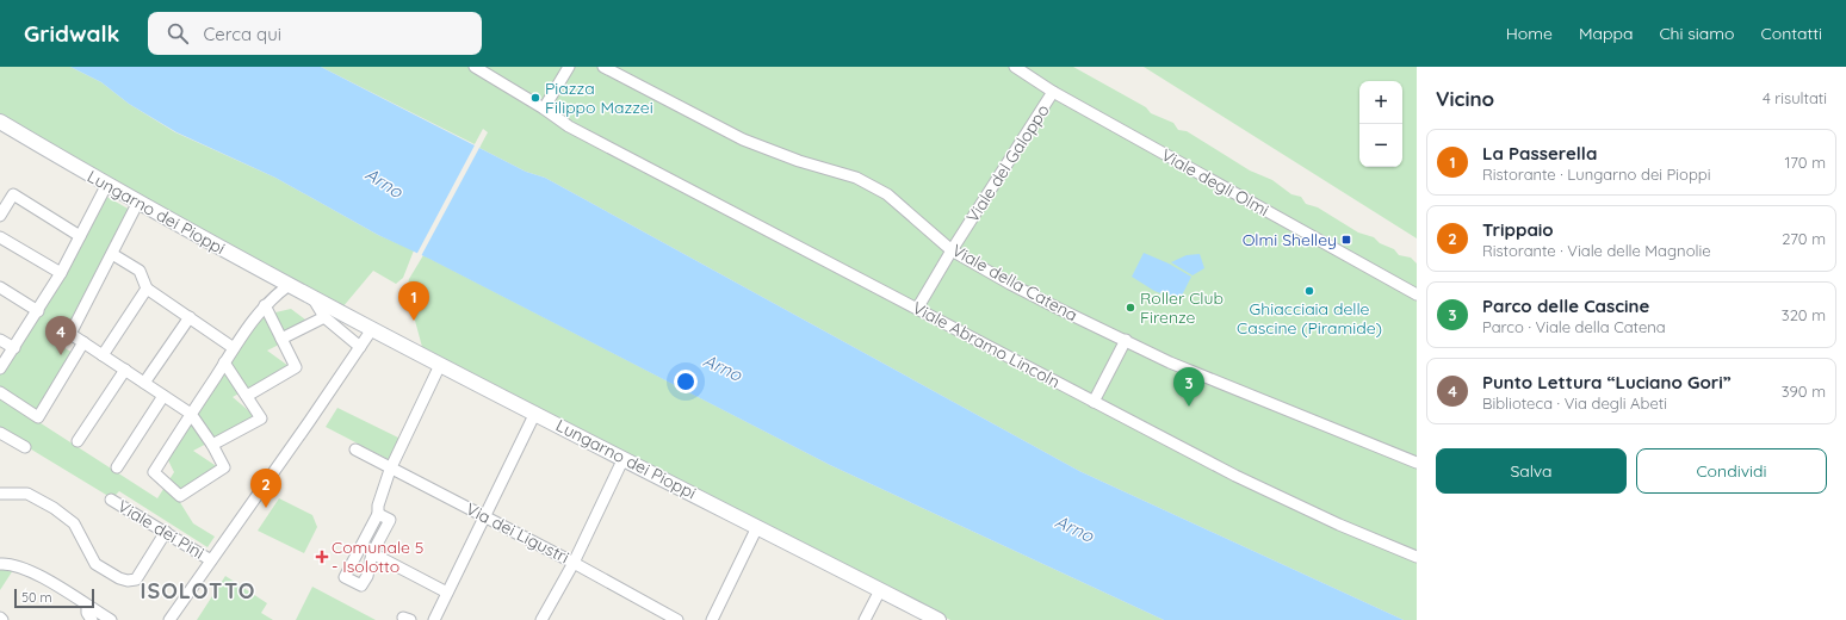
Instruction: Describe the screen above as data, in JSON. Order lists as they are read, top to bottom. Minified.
{"streets":{"street":["Viale del Galoppo","Viale degli Olmi","Lungarno dei Pioppi","Viale della Catena","Viale Abramo Lincoln","Viale dei Pini","Via dei Ligustri"]},"crossings":[["Viale del Galoppo","Viale degli Olmi"],["Viale del Galoppo","Viale della Catena"],["Viale del Galoppo","Viale Abramo Lincoln"]],"districts":["ISOLOTTO"],"water":["Arno"],"places":{"other":["Piazza Filippo Mazzei","Ghiacciaia delle Cascine (Piramide)","Roller Club Firenze"],"transit":["Olmi Shelley"],"health":["Comunale 5 - Isolotto"]},"scale_bar":"50 m","page":{"header":"Gridwalk","search":"Cerca qui","nav":["Home","Mappa","Chi siamo","Contatti"],"heading":["Vicino","4 risultati"],"map_buttons":["+","−"],"list":[{"mark":"1","name":"La Passerella","note":"Ristorante · Lungarno dei Pioppi","value":"170 m"},{"mark":"2","name":"Trippaio","note":"Ristorante · Viale delle Magnolie","value":"270 m"},{"mark":"3","name":"Parco delle Cascine","note":"Parco · Viale della Catena","value":"320 m"},{"mark":"4","name":"Punto Lettura “Luciano Gori”","note":"Biblioteca · Via degli Abeti","value":"390 m"}],"pins":["1","4","3","2"],"buttons":["Salva","Condividi"],"scale":"50 m"}}
